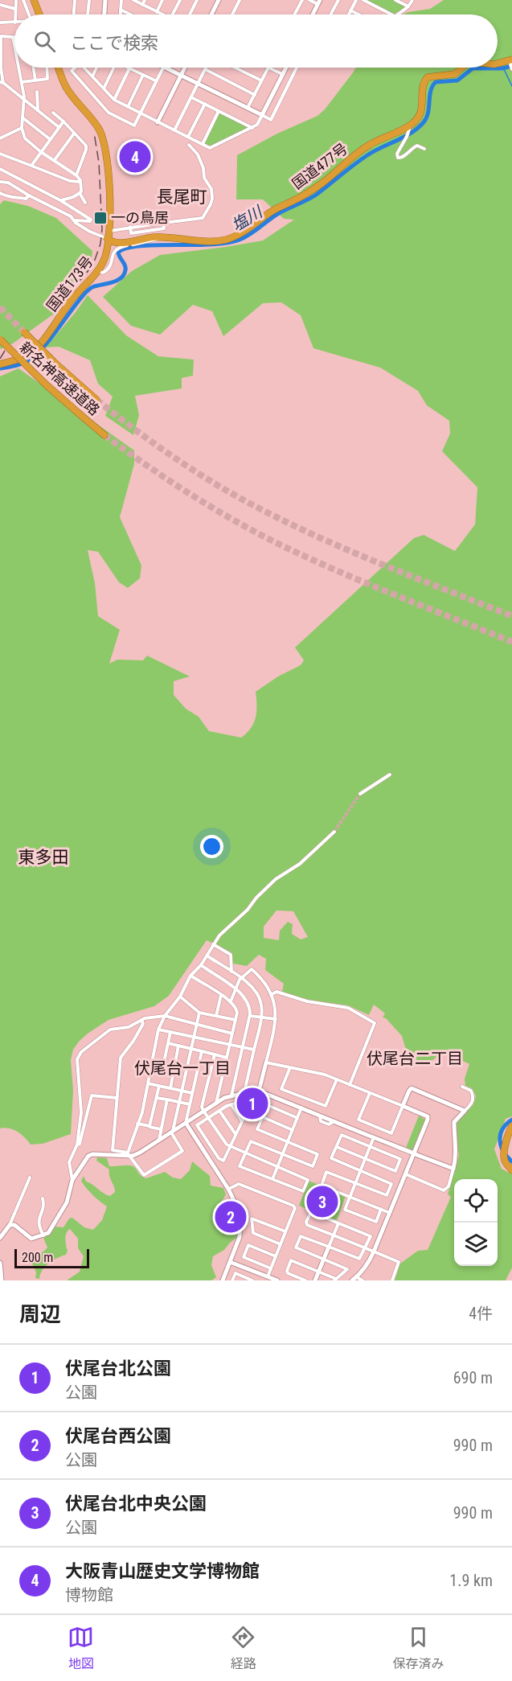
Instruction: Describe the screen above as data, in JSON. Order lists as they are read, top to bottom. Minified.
{"streets":{"highway":["国道477号","国道173号","新名神高速道路"]},"crossings":[["国道477号","国道173号"]],"districts":["長尾町","東多田","伏尾台二丁目","伏尾台一丁目"],"water":["塩川"],"places":{"transit":["一の鳥居"]},"scale_bar":"200 m","page":{"search":"ここで検索","pins":["4","1","3","2"],"scale":"200 m","heading":["周辺","4件"],"list":[{"mark":"1","name":"伏尾台北公園","note":"公園","value":"690 m"},{"mark":"2","name":"伏尾台⻄公園","note":"公園","value":"990 m"},{"mark":"3","name":"伏尾台北中央公園","note":"公園","value":"990 m"},{"mark":"4","name":"大阪青山歴史文学博物館","note":"博物館","value":"1.9 km"}],"nav":["地図","経路","保存済み"]}}
